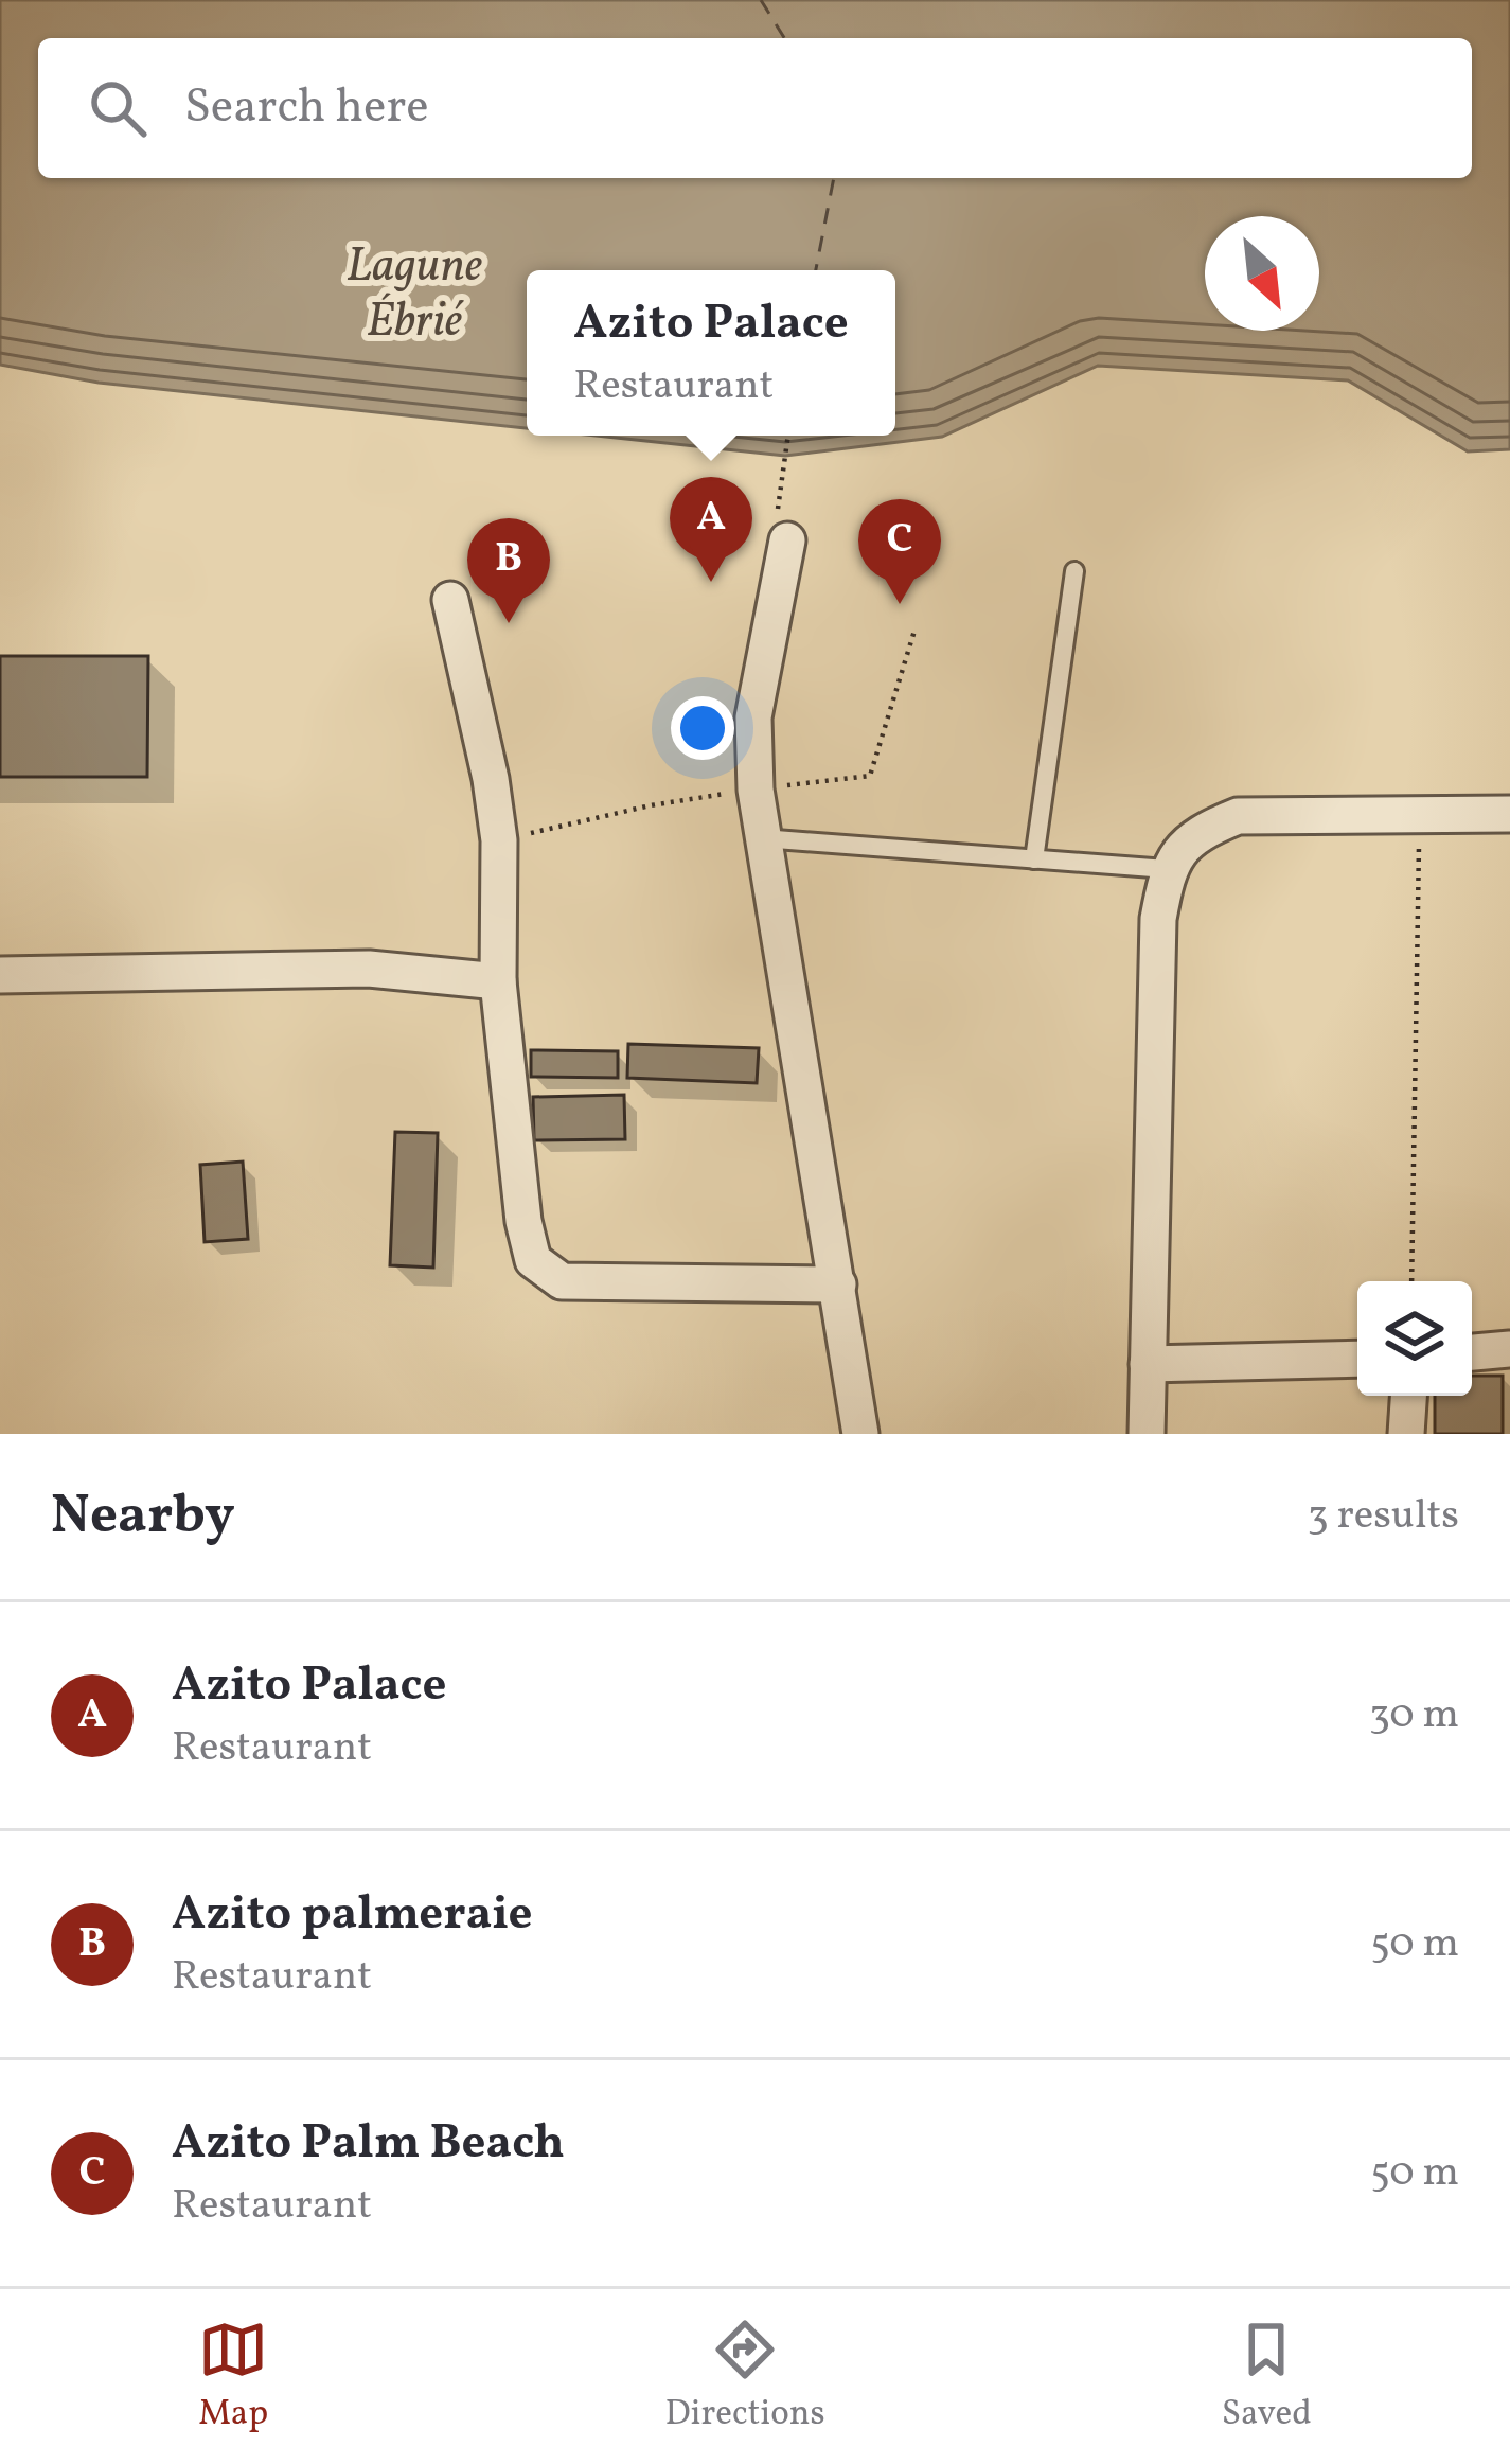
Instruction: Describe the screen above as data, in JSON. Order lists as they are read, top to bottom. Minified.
{"water":["Lagune Ébrié"],"north":"bottom right","page":{"search":"Search here","popup":["Azito Palace","Restaurant"],"pins":["A","C","B"],"heading":["Nearby","3 results"],"list":[{"mark":"A","name":"Azito Palace","note":"Restaurant","value":"30 m"},{"mark":"B","name":"Azito palmeraie","note":"Restaurant","value":"50 m"},{"mark":"C","name":"Azito Palm Beach","note":"Restaurant","value":"50 m"}],"nav":["Map","Directions","Saved"]}}
